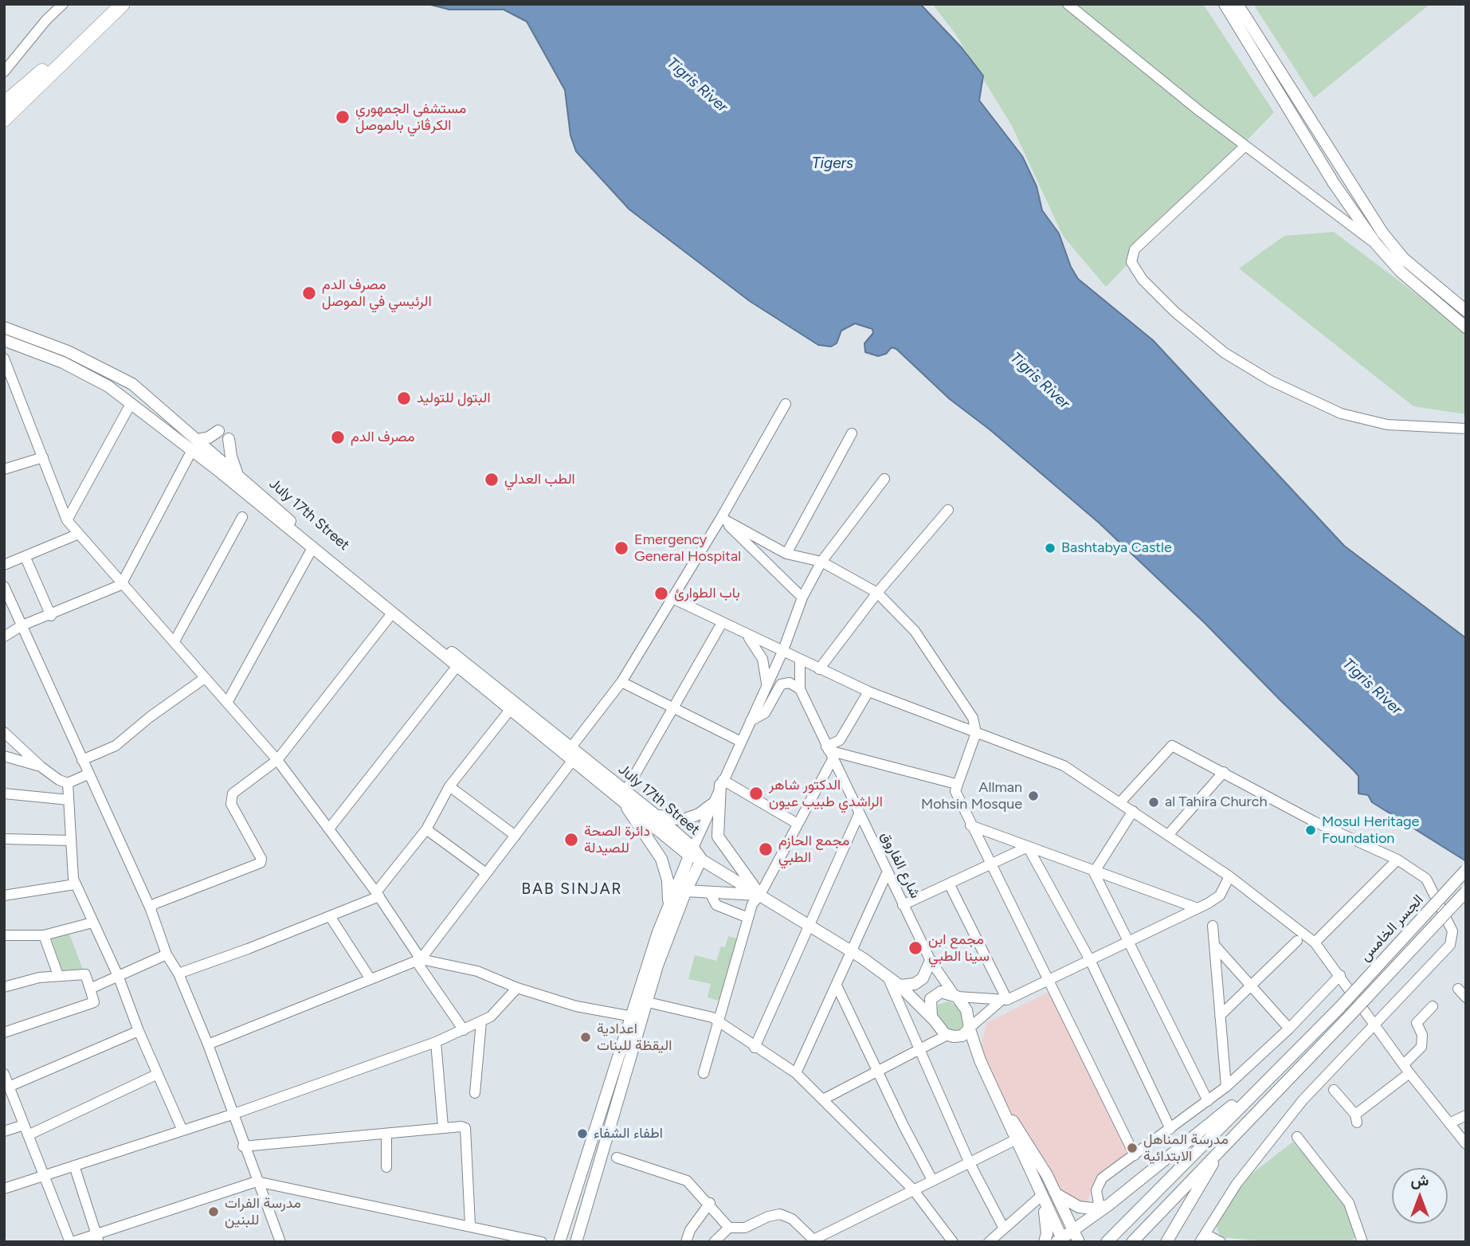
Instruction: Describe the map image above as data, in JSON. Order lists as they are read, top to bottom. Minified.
{"streets":{"main road":["July 17th Street","شارع الفاروق","الجسر الخامس"]},"crossings":[["July 17th Street","شارع الفاروق"]],"districts":["BAB SINJAR"],"water":["Tigris River","Tigers"],"places":["مستشفى الجمهوري الكرڤاني بالموصل","مصرف الدم الرئيسي في الموصل","البتول للتوليد","مصرف الدم","الطب العدلي","Emergency General Hospital","Bashtabya Castle","باب الطوارئ","الدكتور شاهر الراشدي طبيب عيون","Allman Mohsin Mosque","al Tahira Church","Mosul Heritage Foundation","دائرة الصحة للصيدلة","مجمع الحازم الطبي","مجمع ابن سينا الطبي","اعدادية اليقظة للبنات","اطفاء الشفاء","مدرسة المناهل الابتدائية","مدرسة الفرات للبنين"],"north":"top"}
